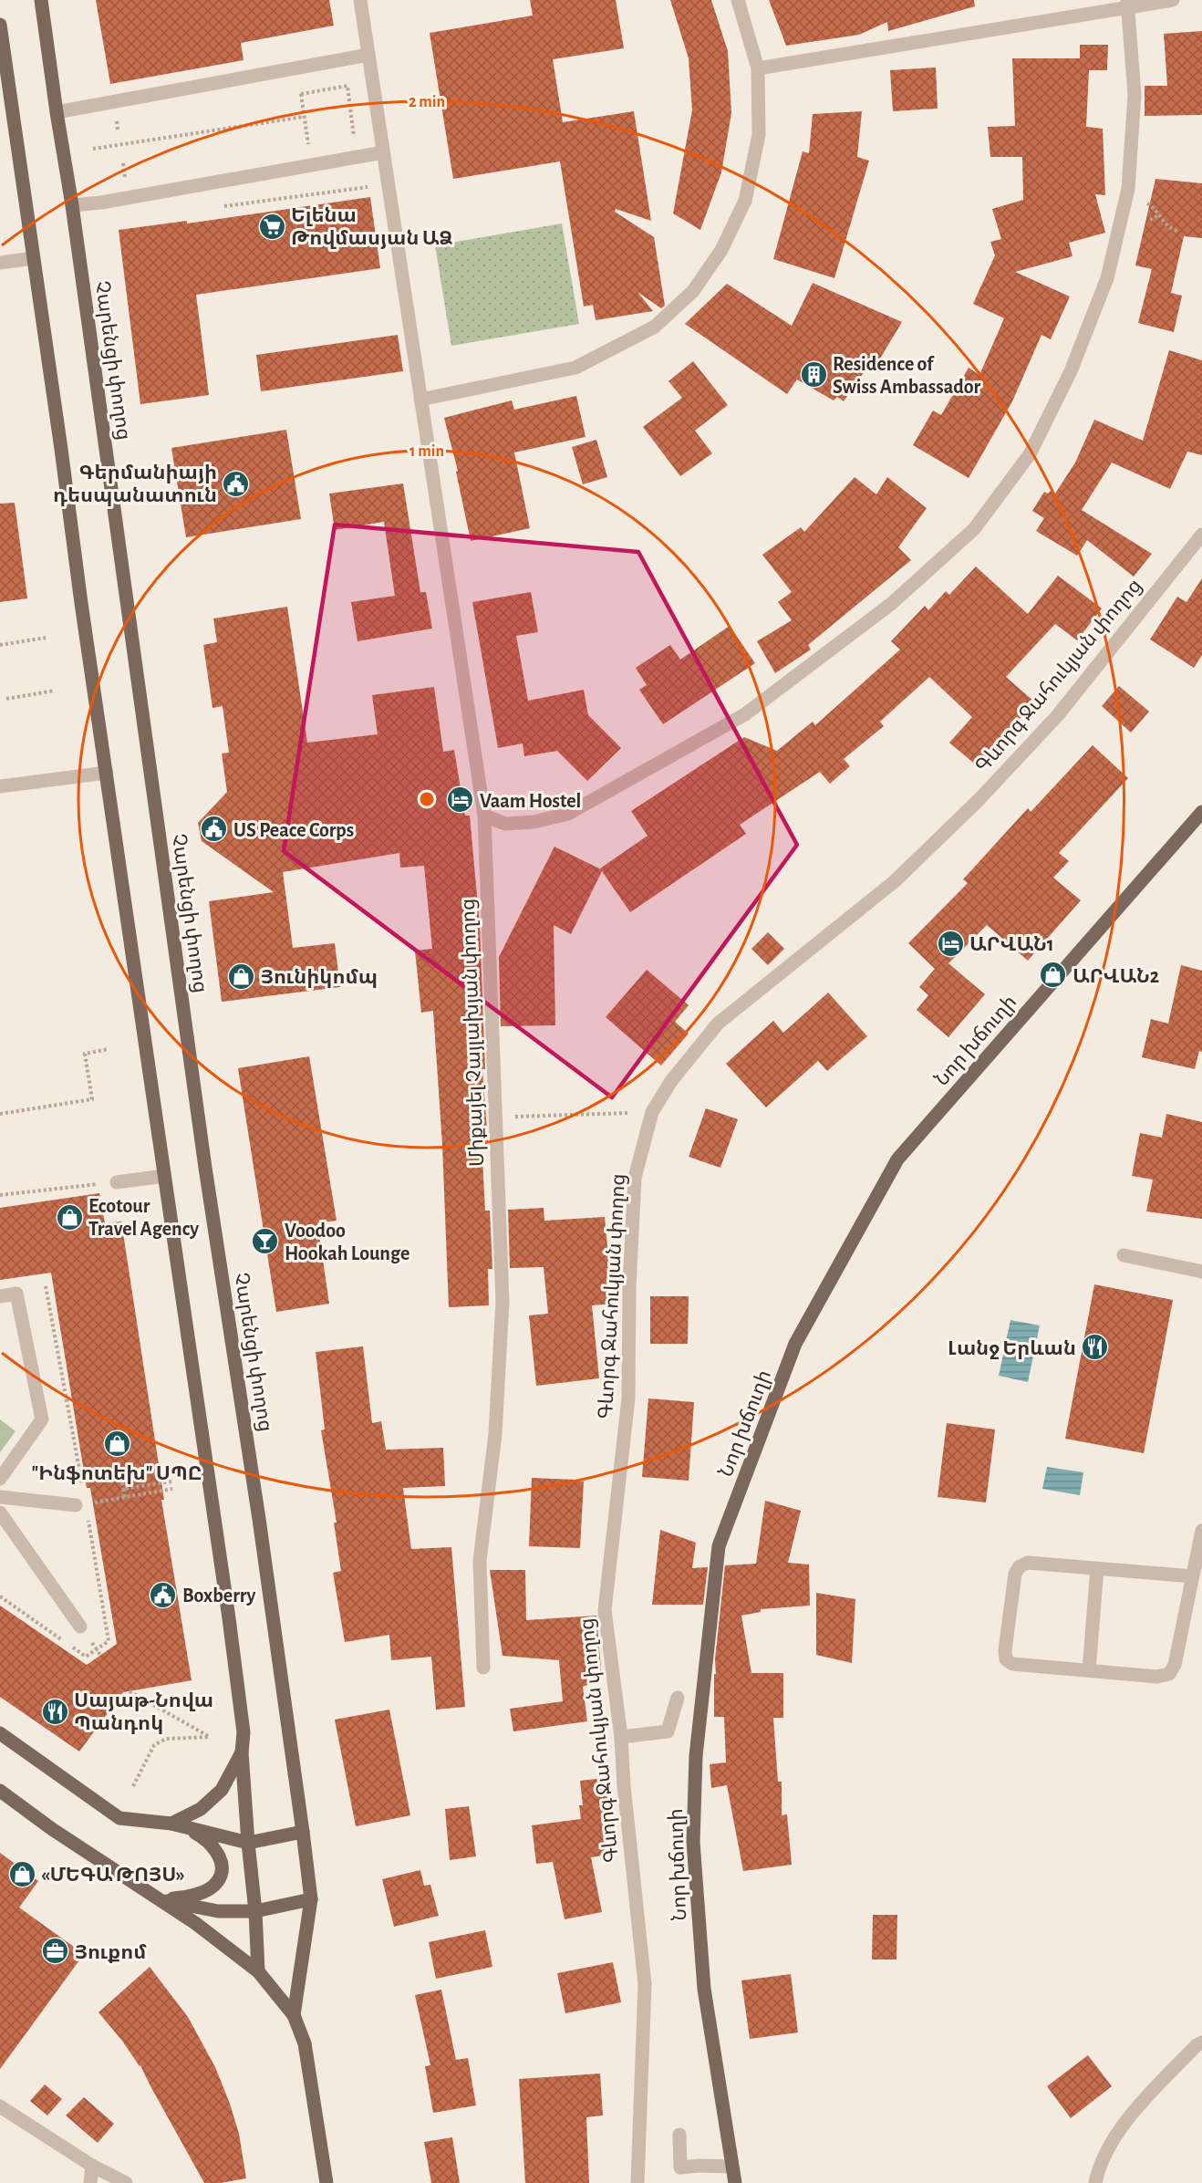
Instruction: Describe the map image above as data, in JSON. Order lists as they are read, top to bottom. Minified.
{"streets":{"main road":["Չարենցի փողոց","Նոր խճուղի"],"street":["Գևորգ Ջահուկյան փողոց","Միքայել Չայլախյան փողոց"]},"places":{"supermarket":["Ելենա Թովմասյան ԱՁ"],"building":["Residence of Swiss Ambassador"],"public building":["Գերմանիայի դեսպանատուն","US Peace Corps","Boxberry"],"hotel":["Vaam Hostel","ԱՐՎԱՆ1"],"shop":["ԱՐՎԱՆ2","Յունիկոմպ","Ecotour Travel Agency","\"Ինֆոտեխ\" ՍՊԸ","«ՄԵԳԱ ԹՈՅՍ»"],"bar":["Voodoo Hookah Lounge"],"restaurant":["Լանջ Երևան","Սայաթ-Նովա Պանդոկ"],"office":["Յուքոմ"]},"rings":["2 min","1 min"]}
